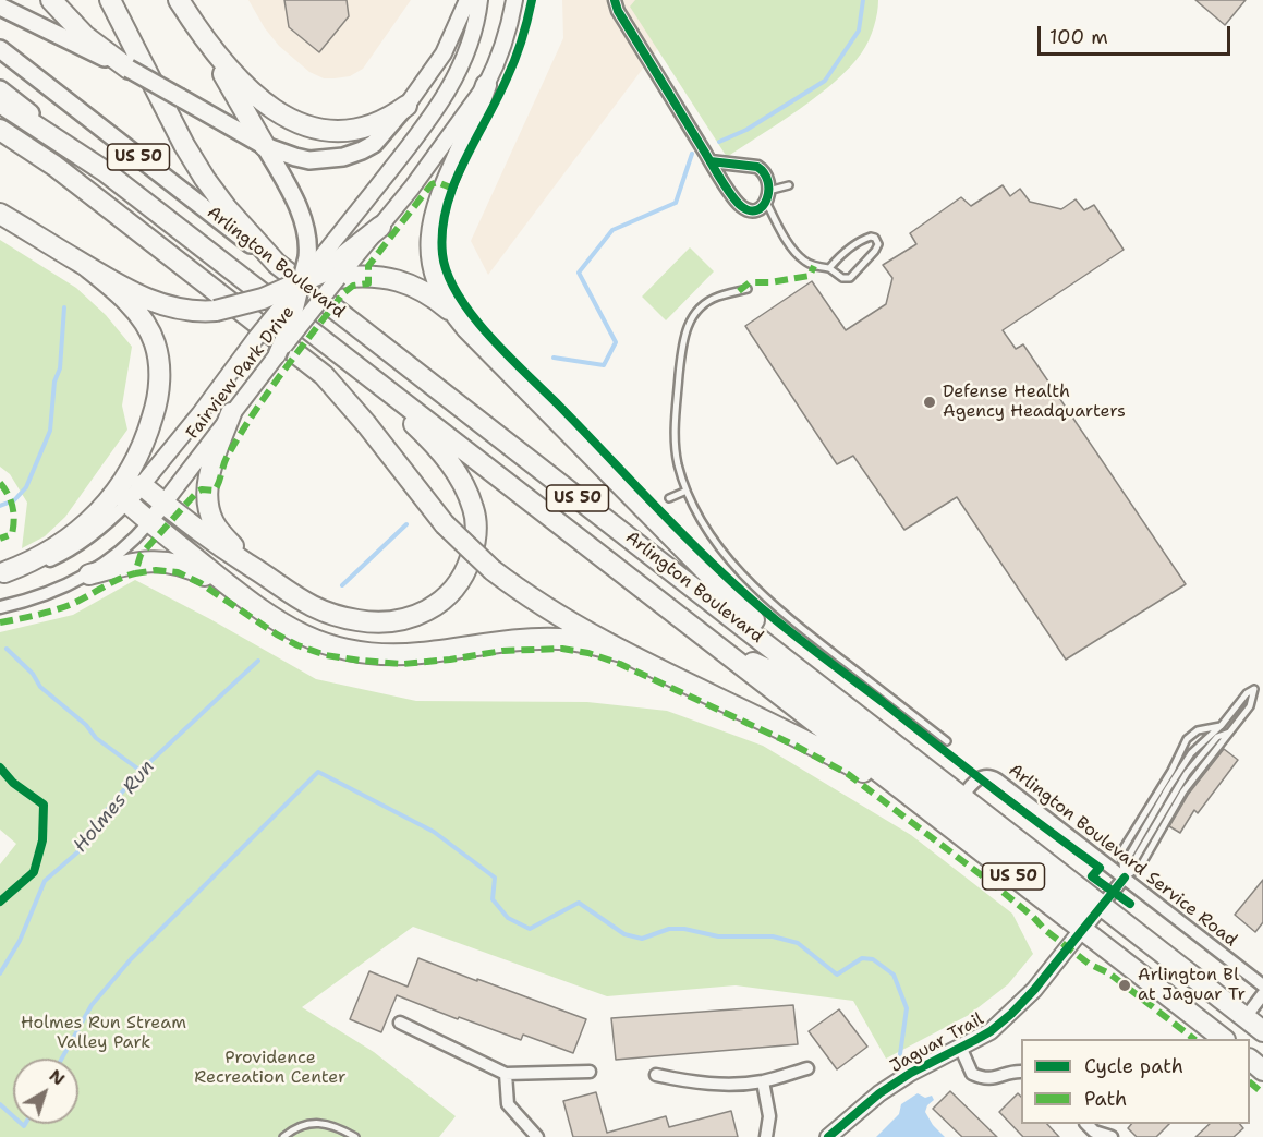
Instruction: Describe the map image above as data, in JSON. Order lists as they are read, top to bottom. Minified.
{"streets":{"highway":["US 50","Arlington Boulevard"],"main road":["Fairview Park Drive","Jaguar Trail"],"street":["Arlington Boulevard Service Road"]},"crossings":[["Arlington Boulevard","Arlington Boulevard Service Road"],["Arlington Boulevard","Jaguar Trail"]],"water":["Holmes Run"],"parks":["Holmes Run Stream Valley Park","Providence Recreation Center"],"places":["Defense Health Agency Headquarters","Arlington Bl at Jaguar Tr"],"legend":["Cycle path","Path"],"scale_bar":"100 m","north":"top right"}
